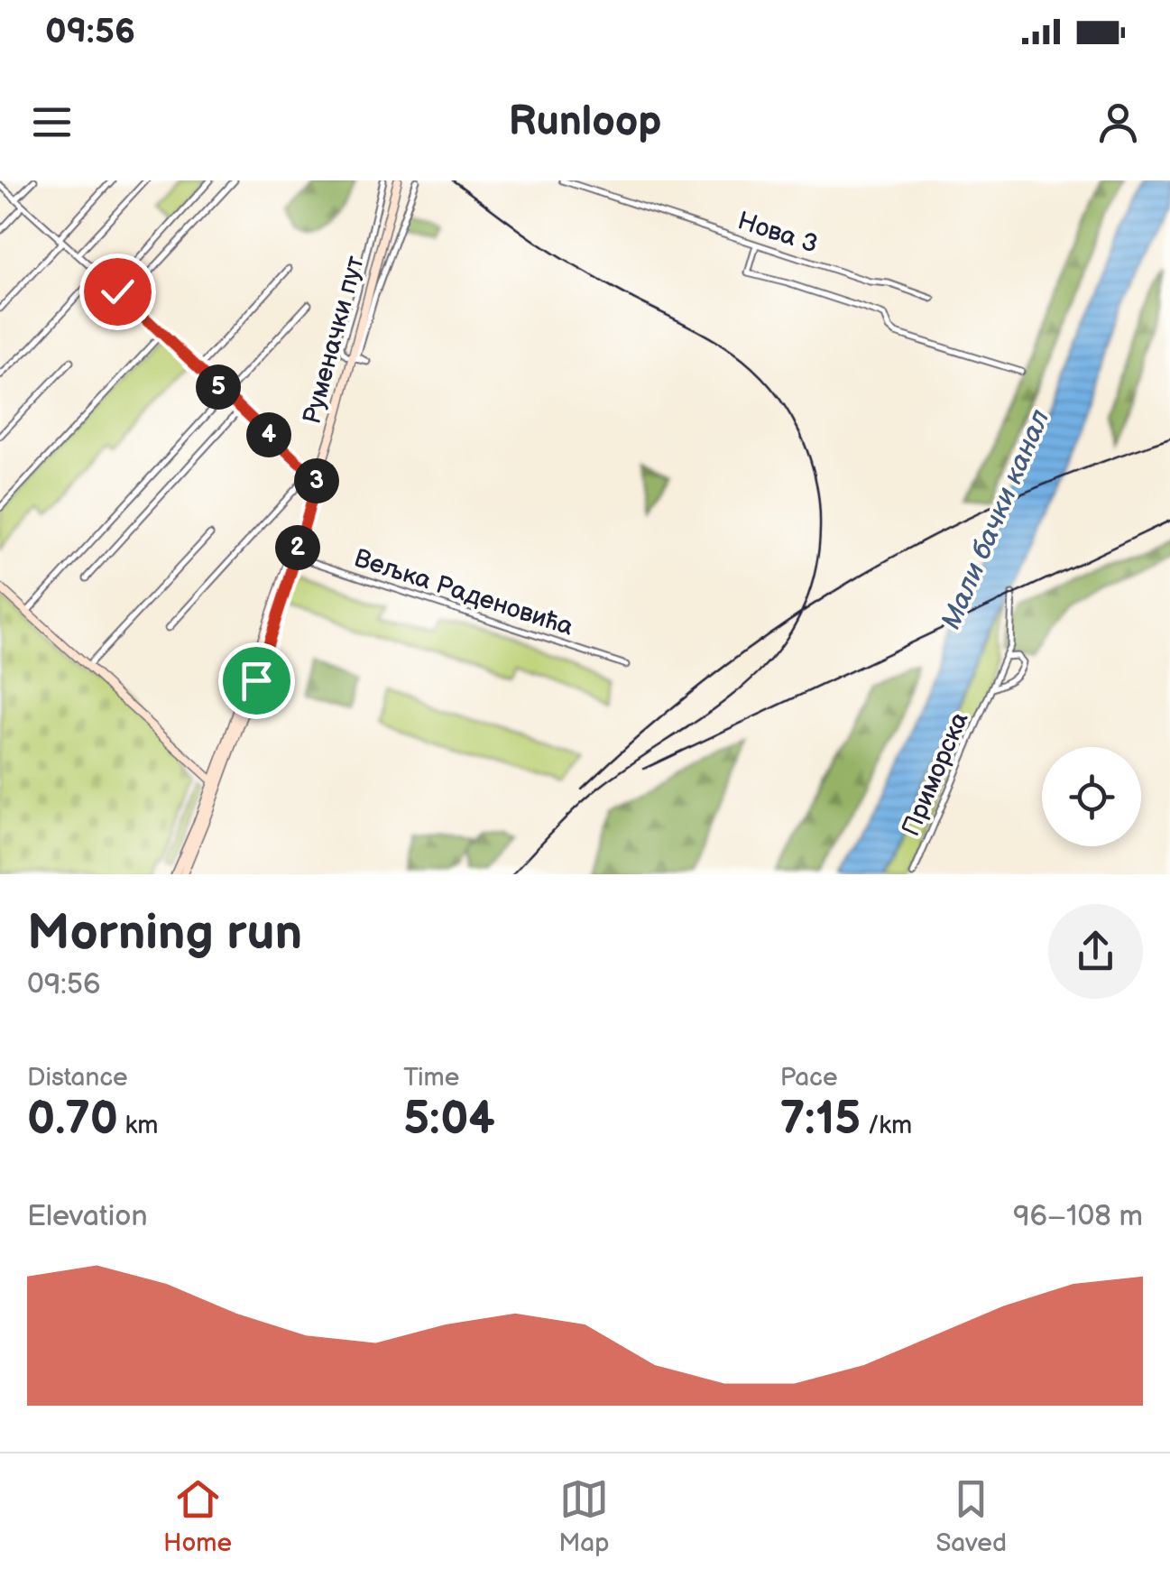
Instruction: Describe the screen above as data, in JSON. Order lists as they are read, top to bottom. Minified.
{"streets":{"main road":["Руменачки пут"],"street":["Нова 3","Вељка Раденовића","Приморска"]},"crossings":[["Руменачки пут","Вељка Раденовића"]],"water":["Мали бачки канал"],"page":{"status":"09:56","header":"Runloop","pins":["5","4","3","2"],"heading":["Morning run","09:56"],"stats":[["Distance","0.70 km"],["Time","5:04"],["Pace","7:15 /km"]],"chart":["Elevation","96–108 m"],"tabs":["Home","Map","Saved"]}}
